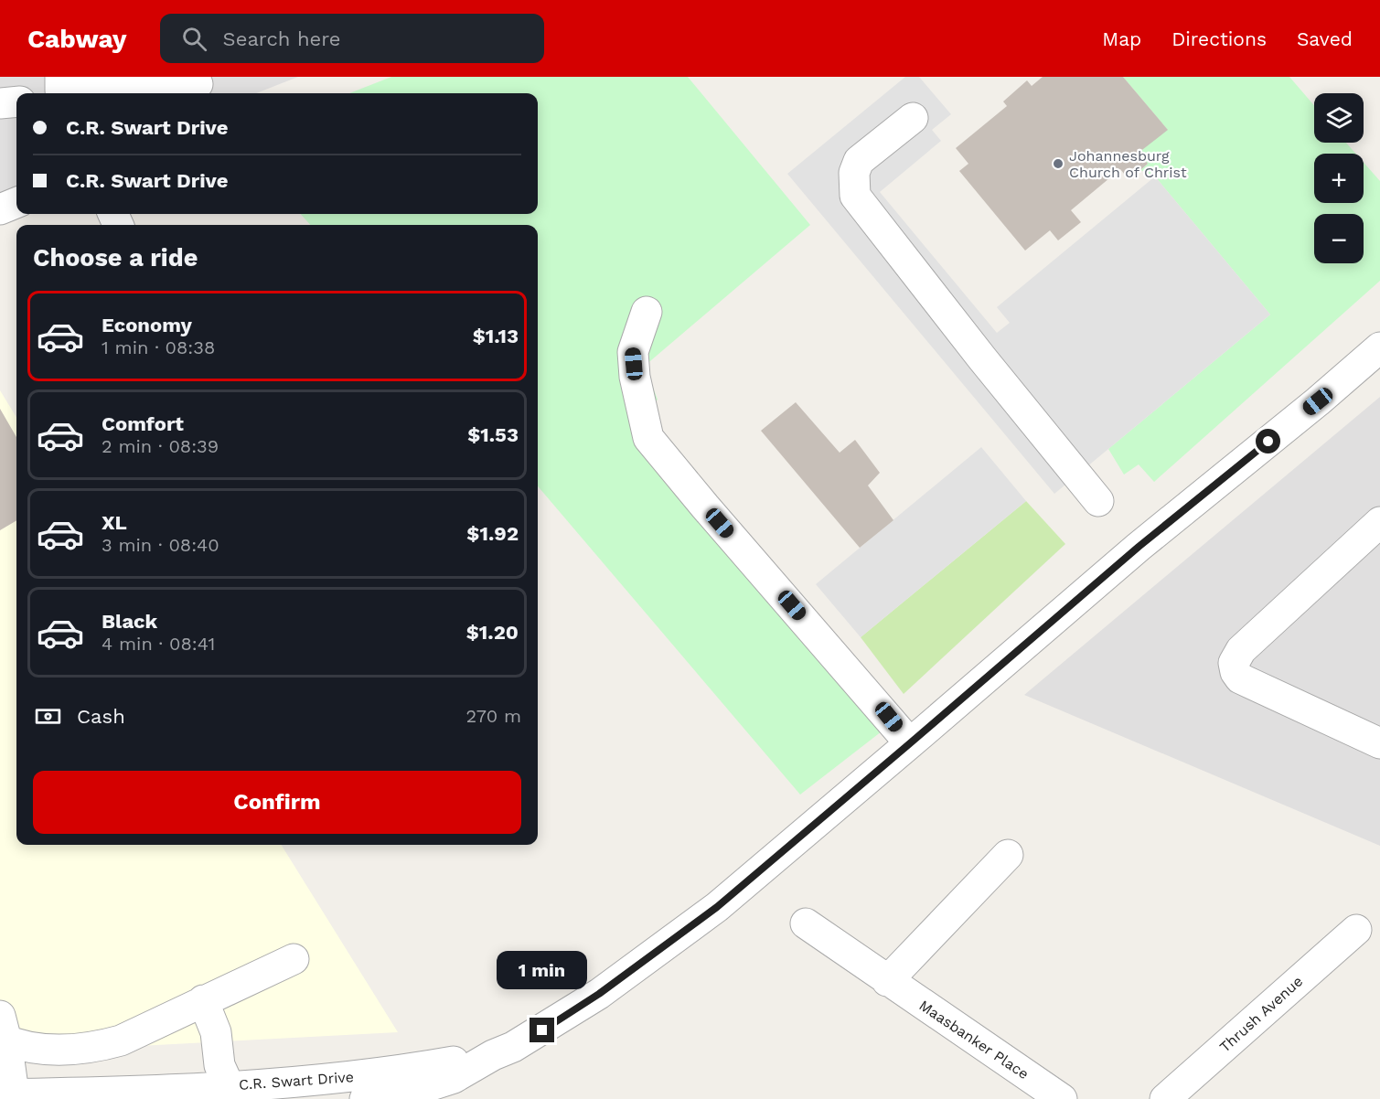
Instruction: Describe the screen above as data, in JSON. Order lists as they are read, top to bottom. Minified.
{"streets":{"street":["Thrush Avenue","Maasbanker Place","C.R. Swart Drive"]},"places":["Johannesburg Church of Christ"],"page":{"header":"Cabway","search":"Search here","nav":["Map","Directions","Saved"],"map_buttons":["+","−"],"banner":["C.R. Swart Drive","C.R. Swart Drive"],"heading":"Choose a ride","list":[{"name":"Economy","note":"1 min · 08:38","value":"$1.13"},{"name":"Comfort","note":"2 min · 08:39","value":"$1.53"},{"name":"XL","note":"3 min · 08:40","value":"$1.92"},{"name":"Black","note":"4 min · 08:41","value":"$1.20"}],"pay":["Cash","270 m"],"buttons":"Confirm","bubble":"1 min"}}
